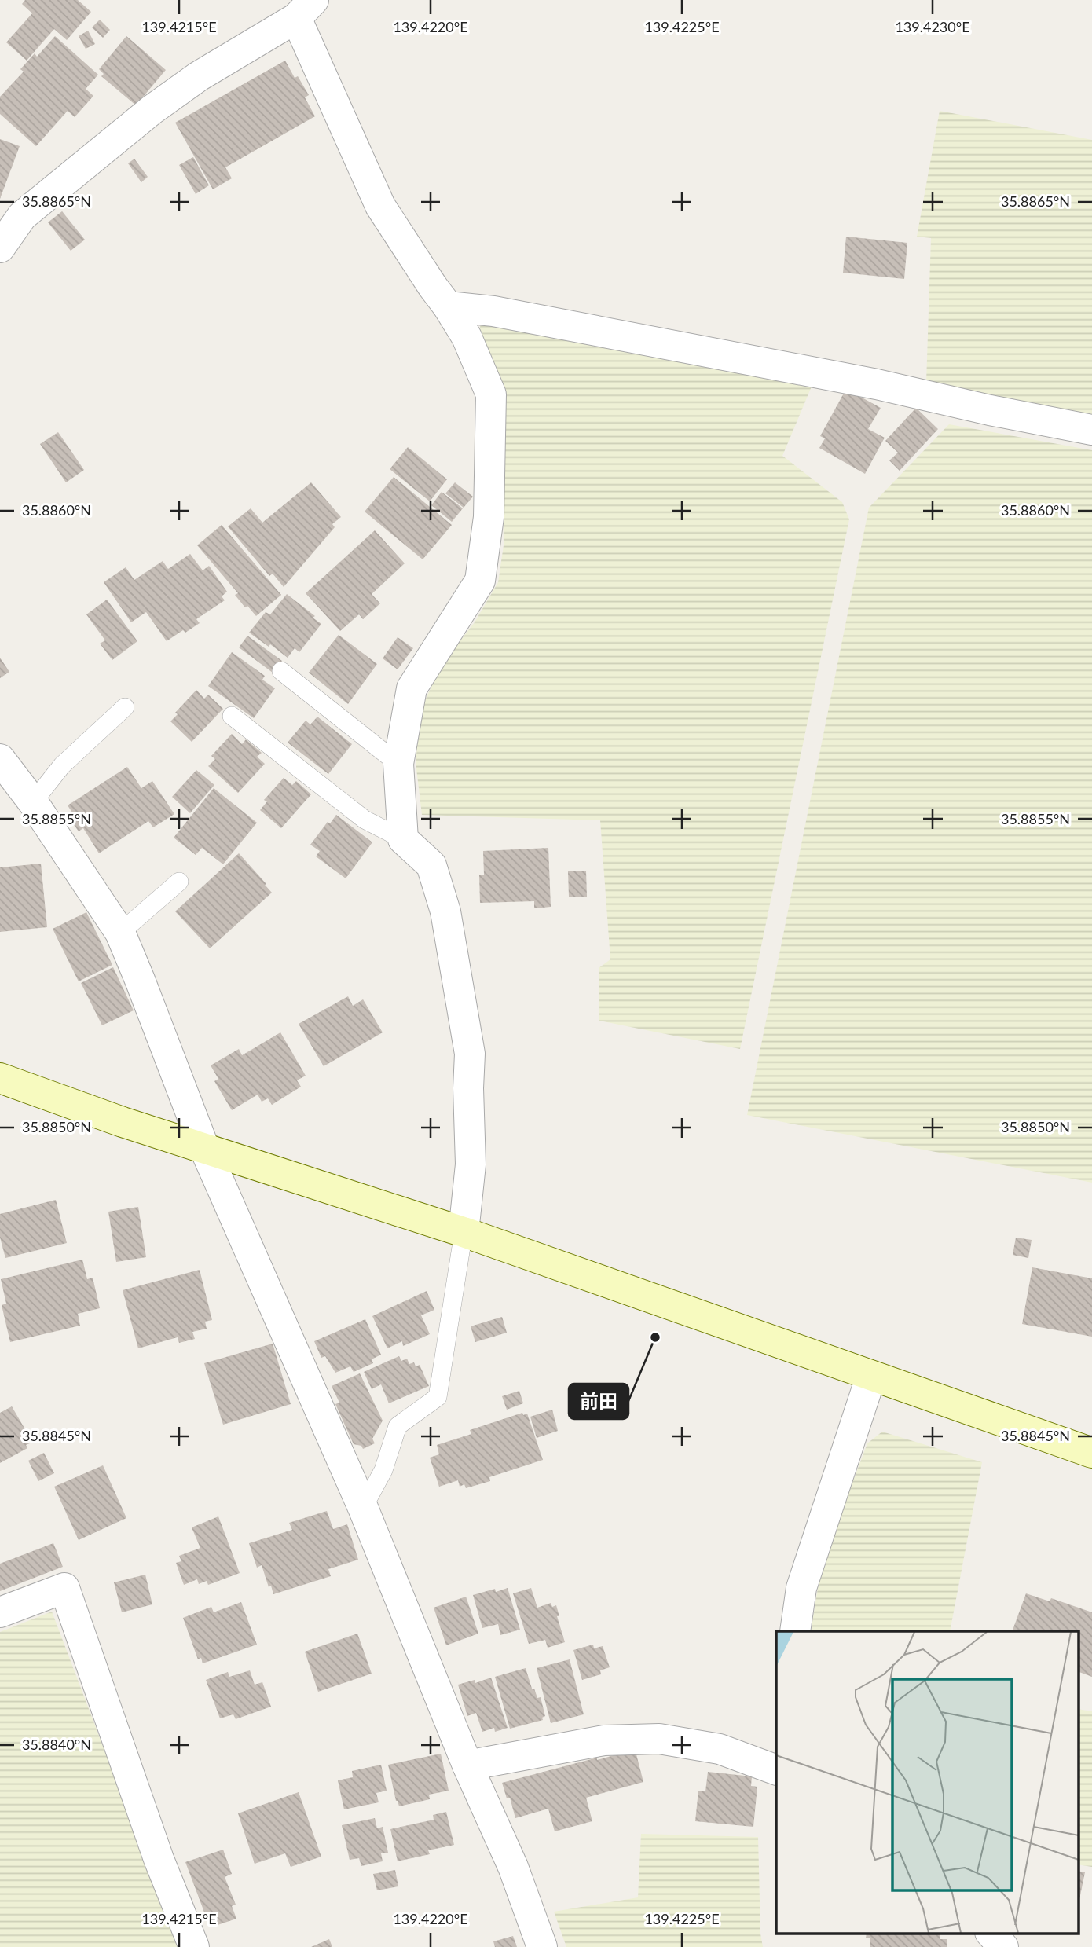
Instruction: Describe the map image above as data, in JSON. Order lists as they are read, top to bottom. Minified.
{"places":["前田"],"coordinates":["139.4215°E","139.4220°E","139.4225°E","139.4230°E","35.8865°N","35.8860°N","35.8855°N","35.8850°N","35.8845°N","35.8840°N"]}
